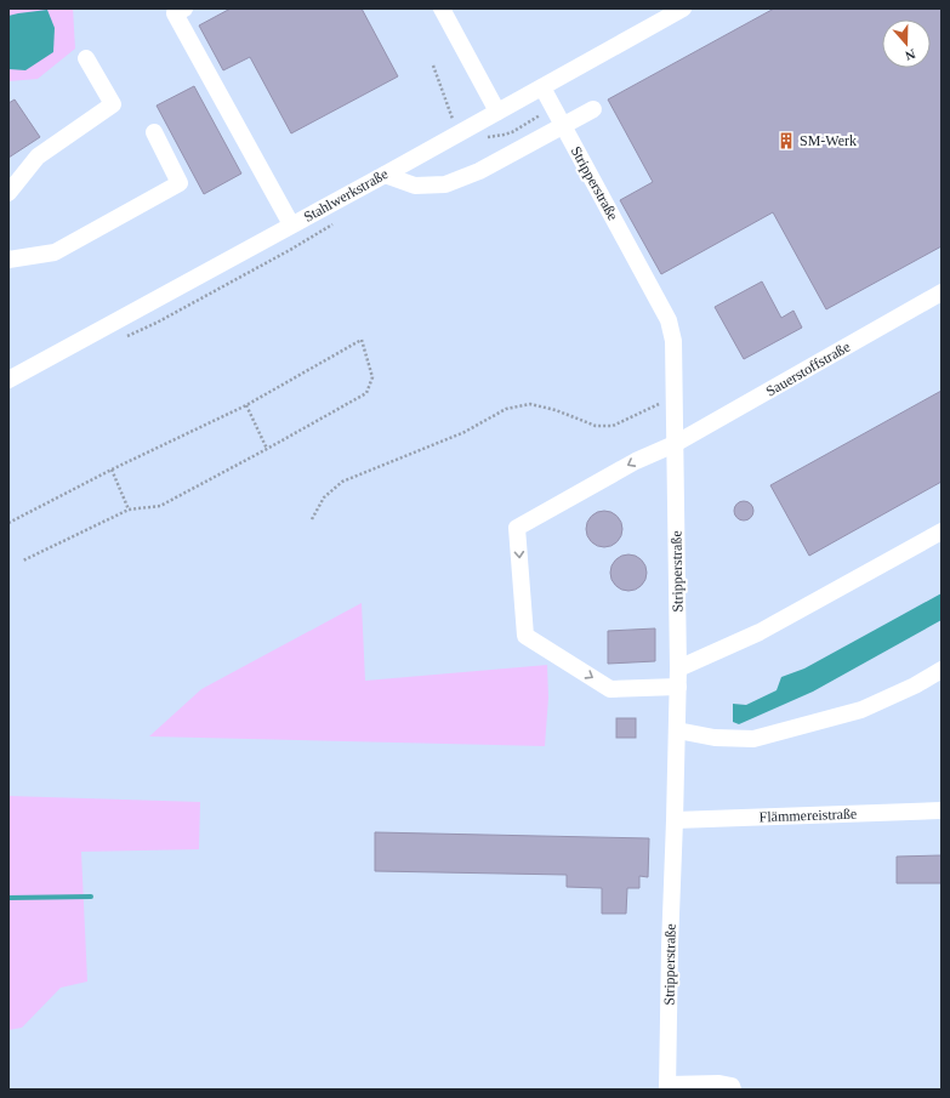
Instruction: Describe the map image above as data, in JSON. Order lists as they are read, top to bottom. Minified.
{"streets":{"street":["Stripperstraße","Stahlwerkstraße","Sauerstoffstraße","Flämmereistraße"]},"crossings":[["Stripperstraße","Stahlwerkstraße"],["Stripperstraße","Sauerstoffstraße"],["Stripperstraße","Flämmereistraße"]],"places":{"building":["SM-Werk"]},"north":"bottom"}
